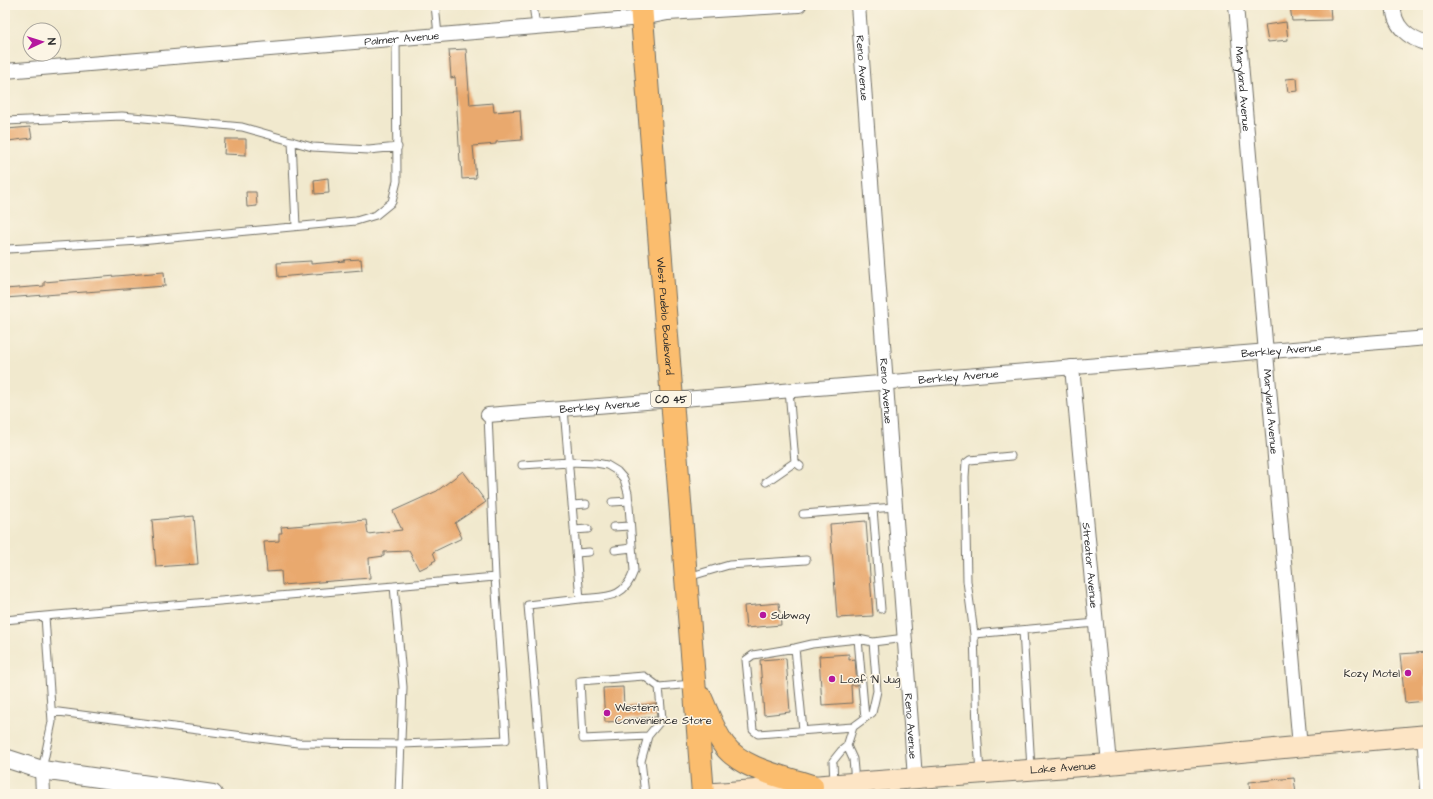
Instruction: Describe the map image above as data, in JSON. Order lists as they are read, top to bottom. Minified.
{"streets":{"main road":["West Pueblo Boulevard","CO 45","Lake Avenue"],"street":["Palmer Avenue","Reno Avenue","Maryland Avenue","Berkley Avenue","Streator Avenue"]},"crossings":[["Palmer Avenue","West Pueblo Boulevard"],["Reno Avenue","Berkley Avenue"],["Reno Avenue","Lake Avenue"],["Maryland Avenue","Berkley Avenue"],["Maryland Avenue","Lake Avenue"],["West Pueblo Boulevard","Berkley Avenue"],["West Pueblo Boulevard","Lake Avenue"],["Berkley Avenue","Streator Avenue"],["Streator Avenue","Lake Avenue"]],"places":["Subway","Kozy Motel","Loaf 'N Jug","Western Convenience Store"],"north":"right"}
